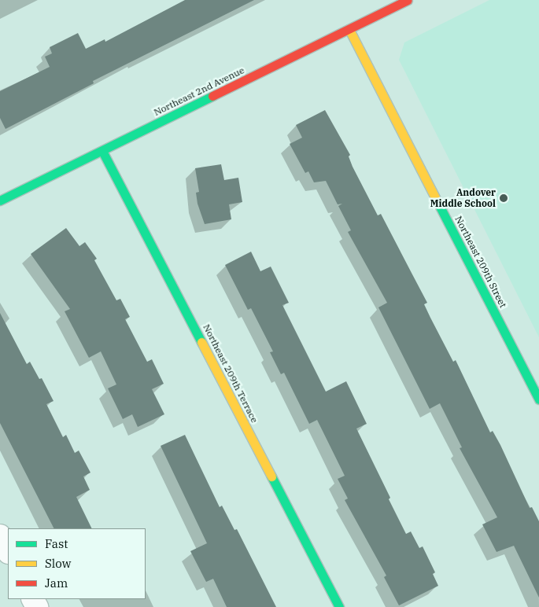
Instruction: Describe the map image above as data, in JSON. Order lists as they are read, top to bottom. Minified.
{"streets":{"street":["Northeast 2nd Avenue","Northeast 209th Street","Northeast 209th Terrace"]},"crossings":[["Northeast 2nd Avenue","Northeast 209th Street"],["Northeast 2nd Avenue","Northeast 209th Terrace"]],"places":["Andover Middle School"],"legend":["Fast","Slow","Jam"]}
